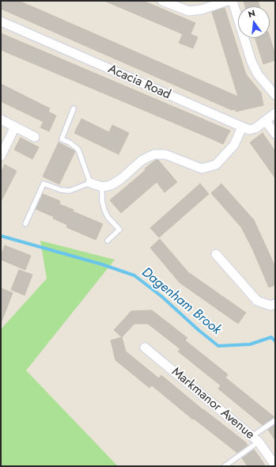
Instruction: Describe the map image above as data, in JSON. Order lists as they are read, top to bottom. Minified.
{"streets":{"street":["Acacia Road","Markmanor Avenue"]},"water":["Dagenham Brook"],"north":"top"}
